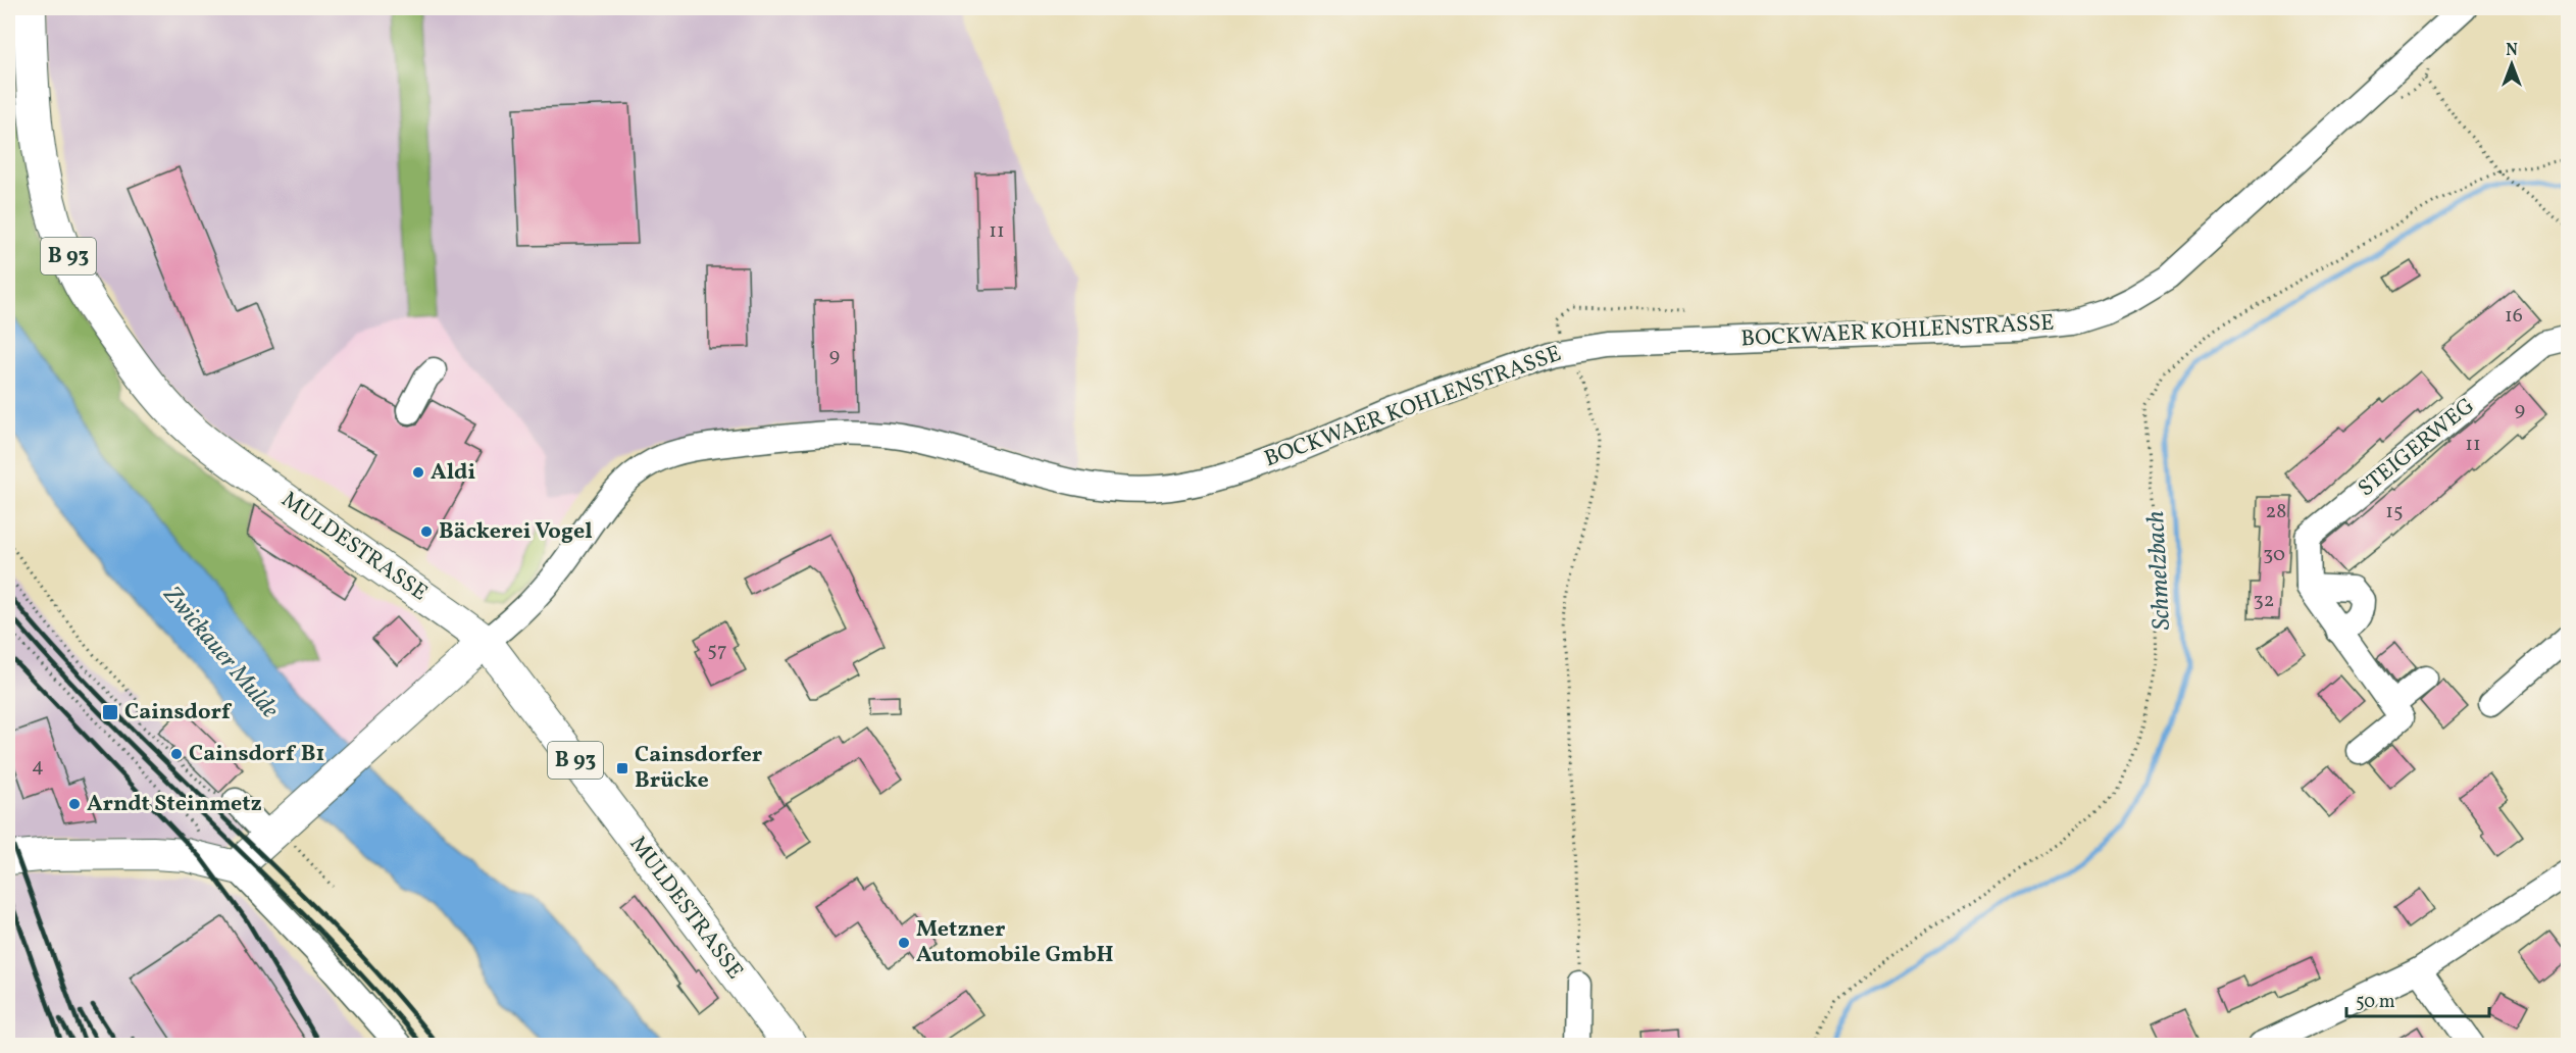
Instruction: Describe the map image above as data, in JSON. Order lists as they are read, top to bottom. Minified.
{"streets":{"main road":["B 93","MULDESTRASSE"],"street":["BOCKWAER KOHLENSTRASSE","STEIGERWEG"]},"crossings":[["BOCKWAER KOHLENSTRASSE","MULDESTRASSE"]],"water":["Schmelzbach","Zwickauer Mulde"],"places":{"other":["Aldi","Bäckerei Vogel","Cainsdorf B1","Arndt Steinmetz","Metzner Automobile GmbH"],"transit":["Cainsdorf","Cainsdorfer Brücke"]},"house_numbers":["11","16","9","9","11","28","15","30","32","57","4"],"scale_bar":"50 m","north":"top"}
